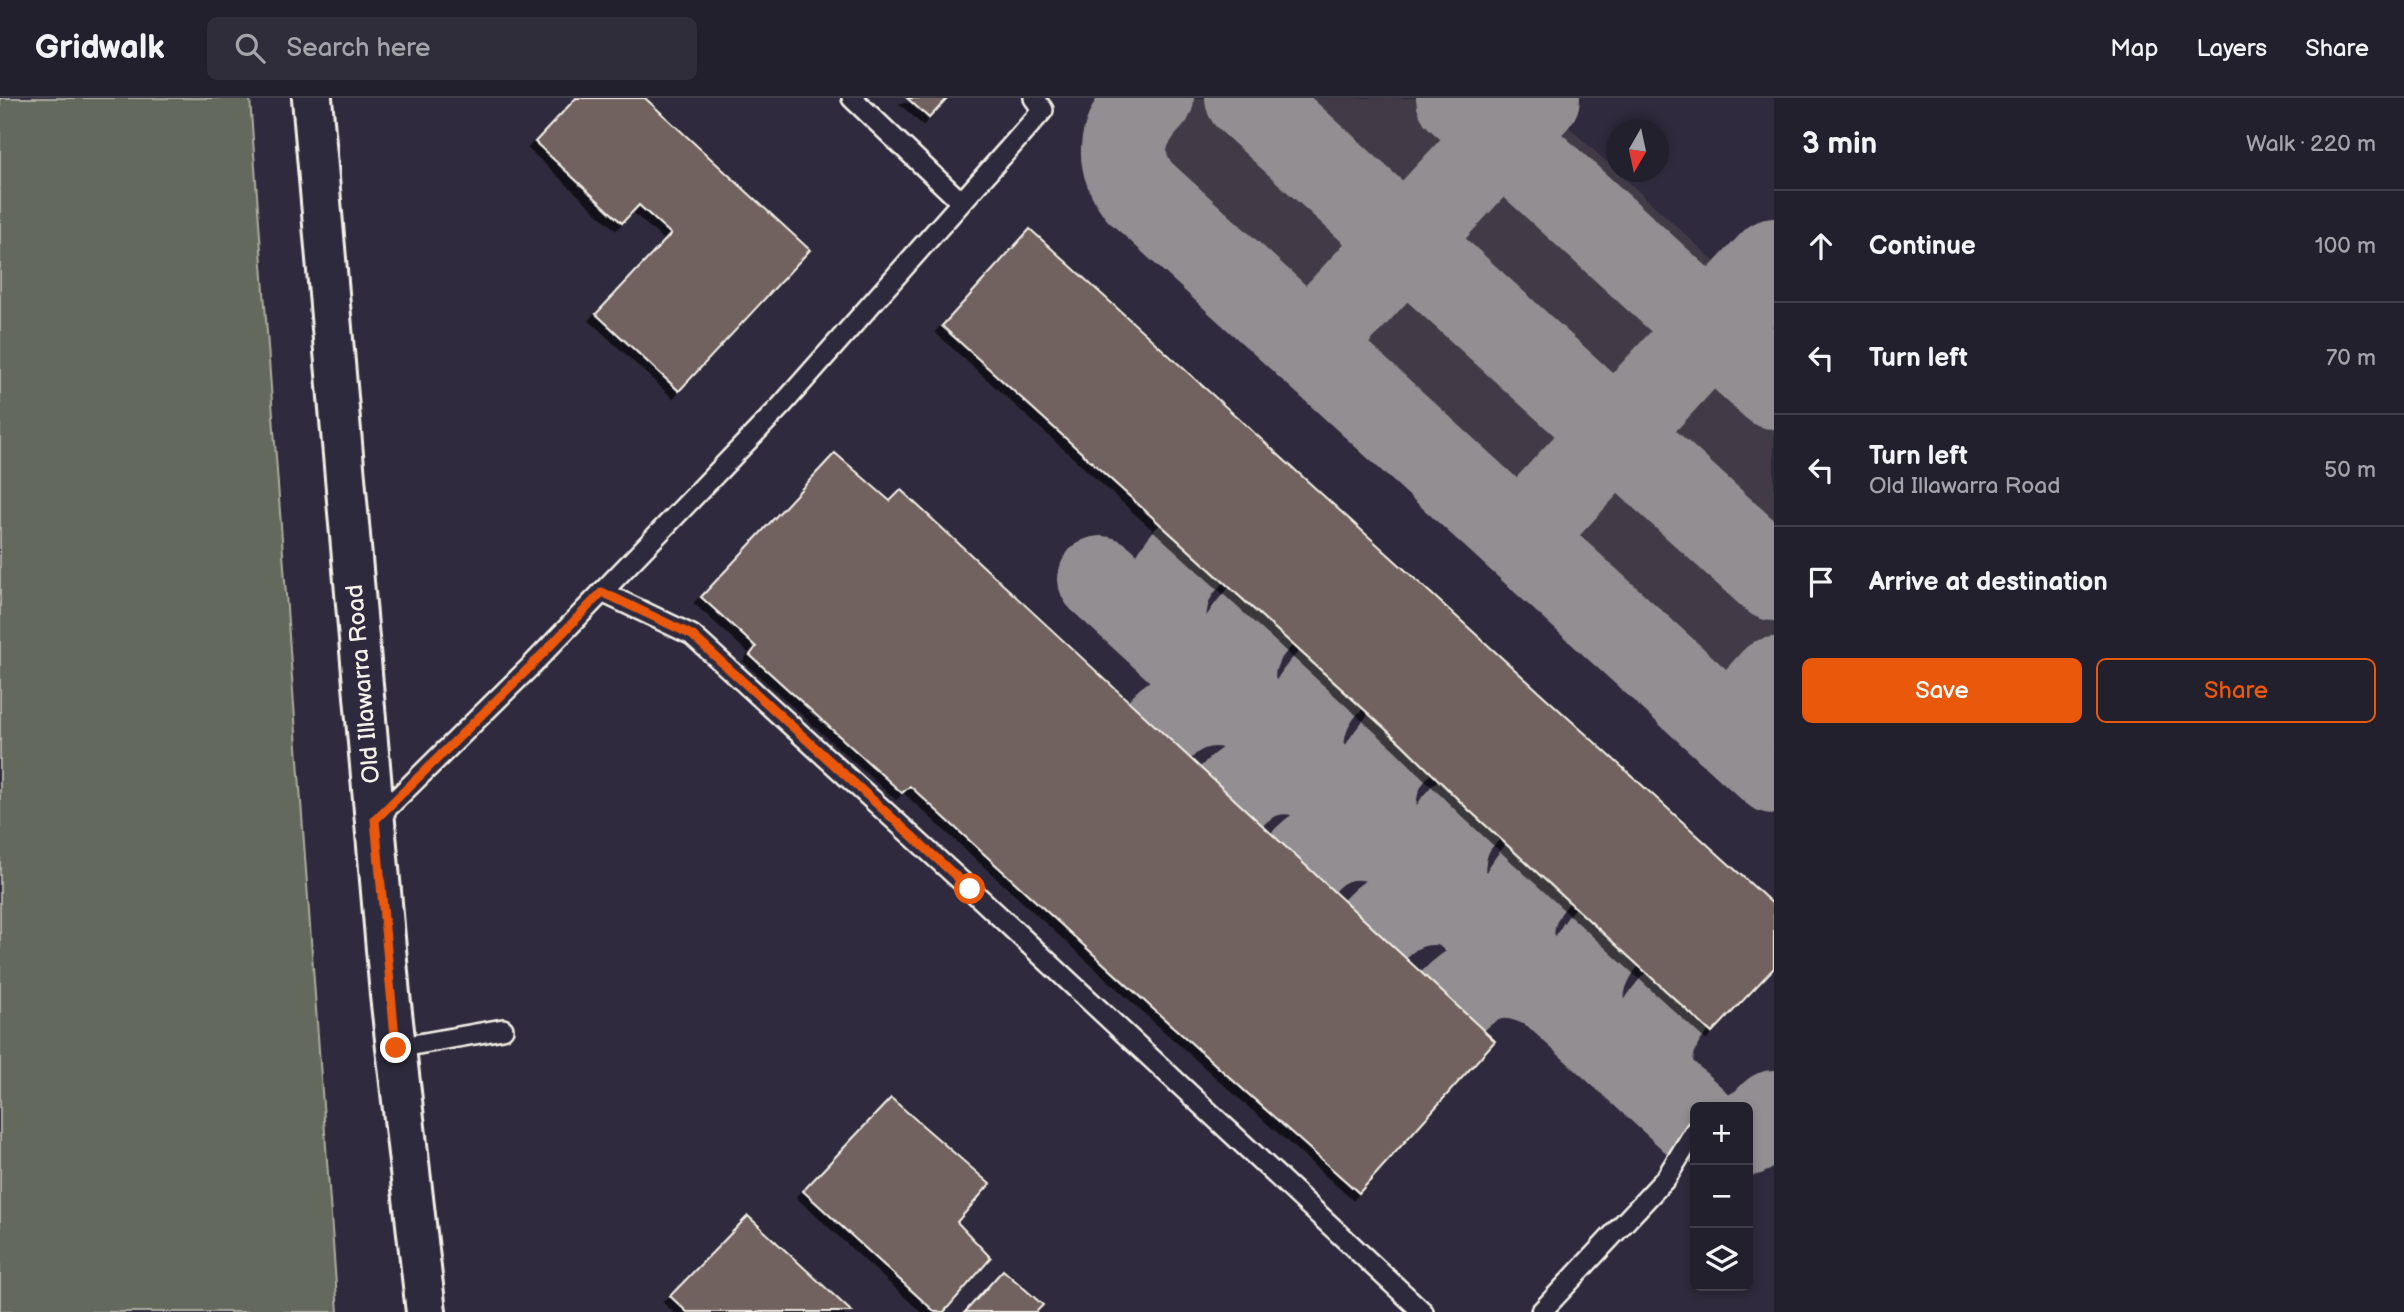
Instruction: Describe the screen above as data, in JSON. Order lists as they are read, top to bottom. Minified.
{"streets":{"street":["Old Illawarra Road"]},"north":"bottom","page":{"header":"Gridwalk","search":"Search here","nav":["Map","Layers","Share"],"heading":["3 min","Walk · 220 m"],"list":[["Continue","100 m"],["Turn left","70 m"],["Turn left","Old Illawarra Road","50 m"],"Arrive at destination"],"buttons":["Save","Share"],"map_buttons":["+","−"]}}
